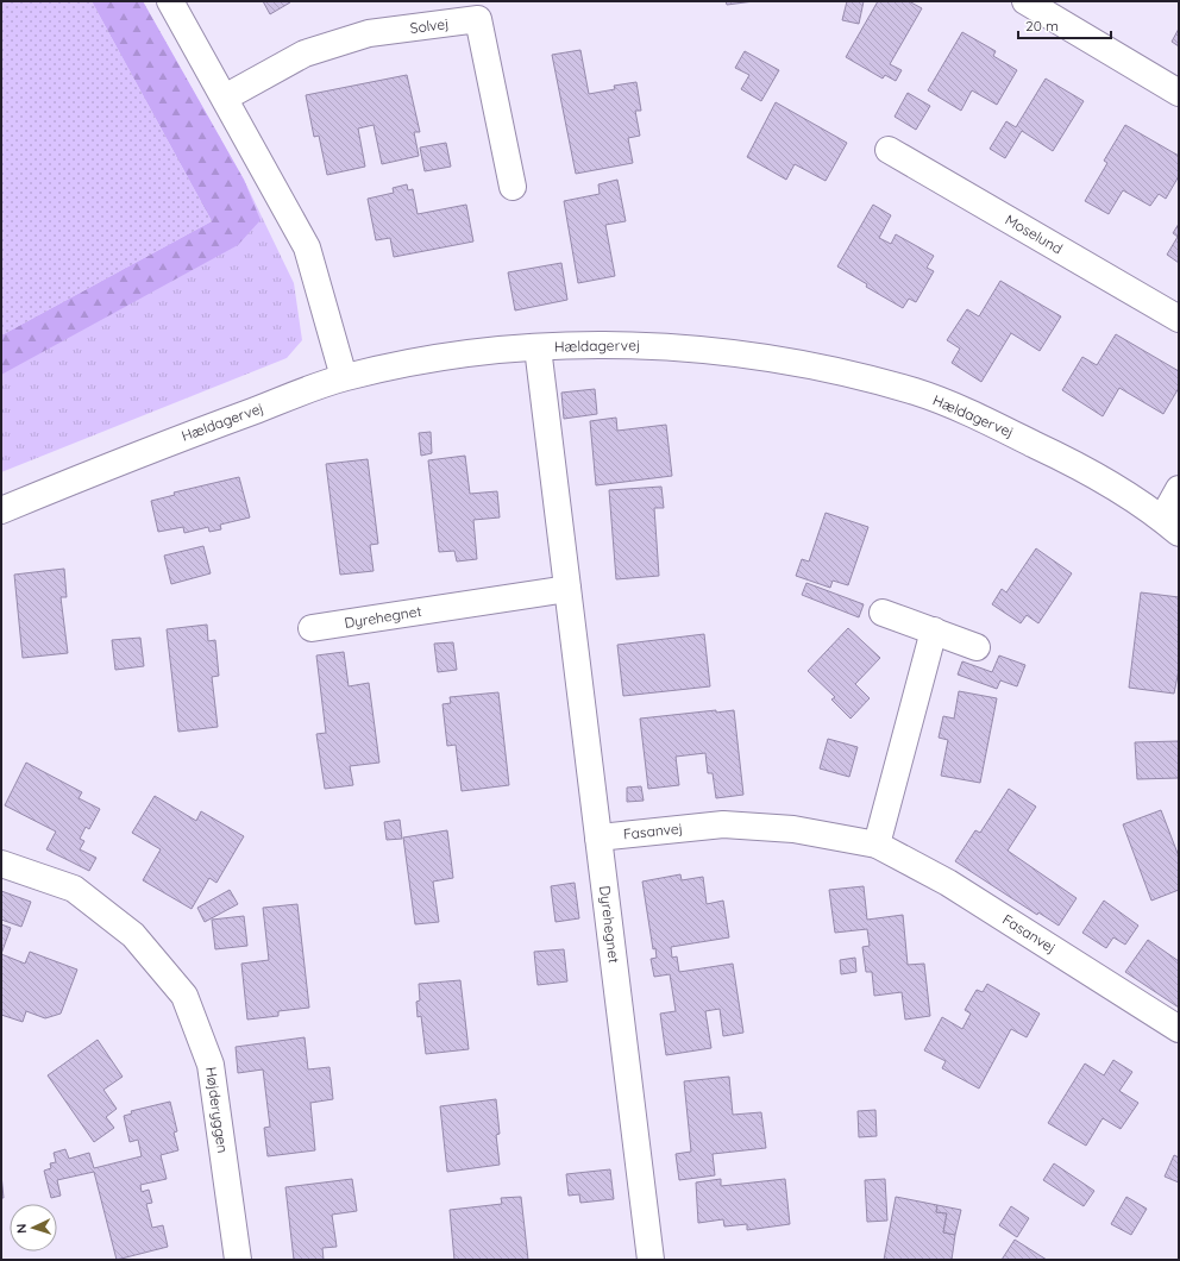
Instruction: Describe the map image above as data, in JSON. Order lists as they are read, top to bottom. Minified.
{"streets":{"street":["Solvej","Moselund","Hældagervej","Dyrehegnet","Fasanvej","Højderyggen"]},"crossings":[["Hældagervej","Dyrehegnet"],["Dyrehegnet","Fasanvej"]],"scale_bar":"20 m","north":"left"}
